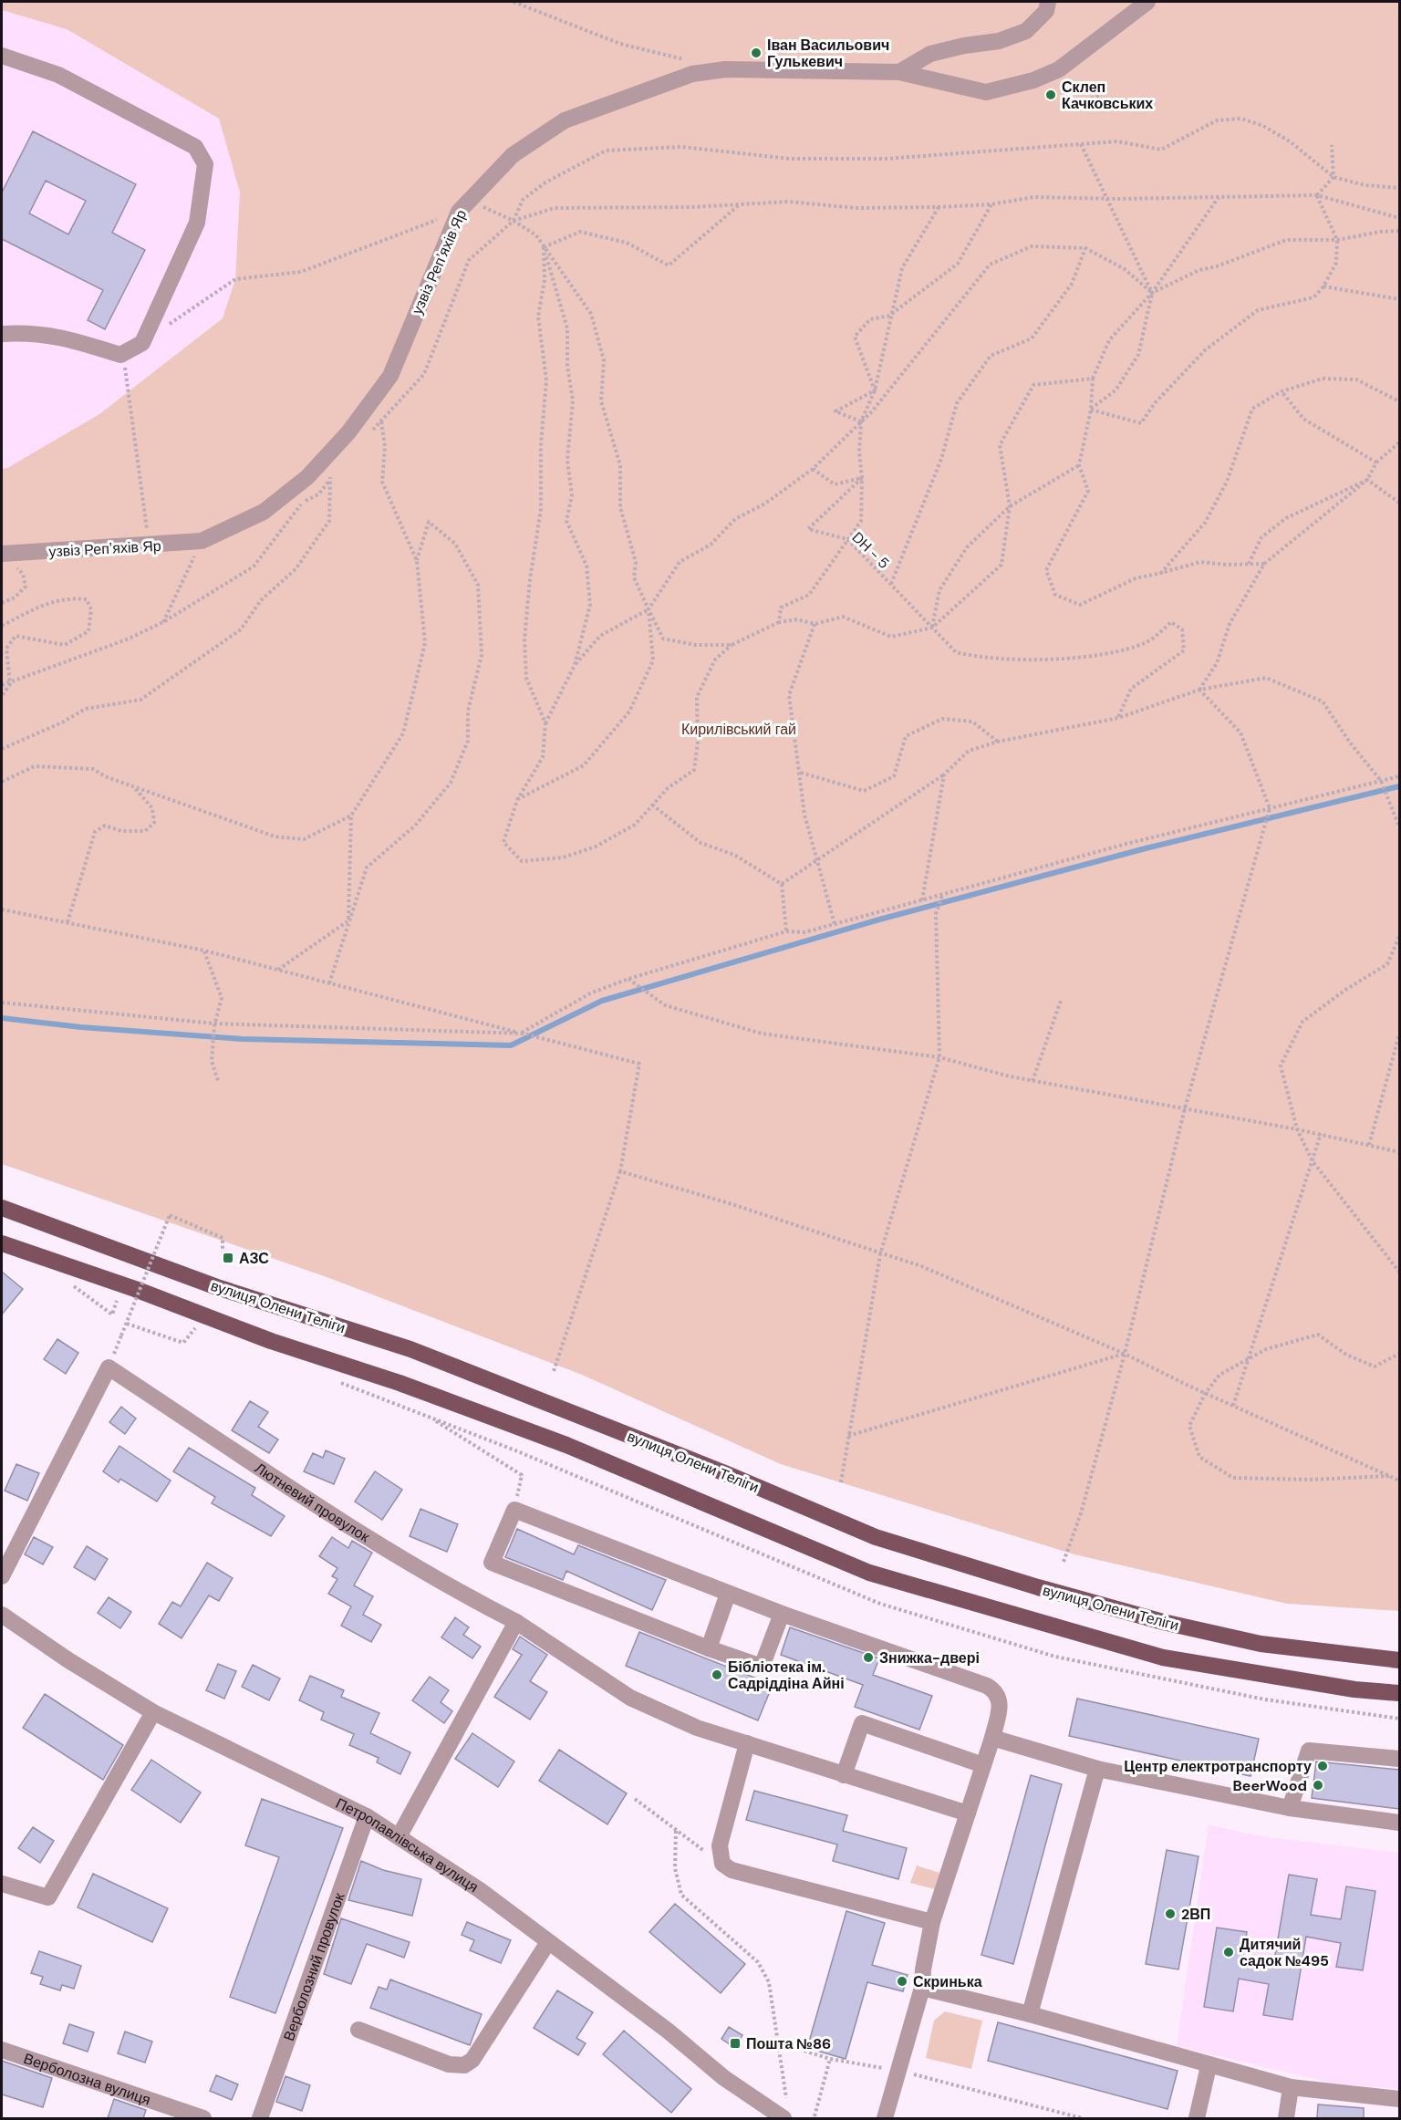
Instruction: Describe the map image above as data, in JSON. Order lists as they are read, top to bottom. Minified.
{"streets":{"main road":["вулиця Олени Теліги"],"street":["узвіз Репʼяхів Яр","Лютневий провулок","Петропавлівська вулиця","Верболозний провулок","Верболозна вулиця"],"path":["DH - 5"]},"crossings":[["Петропавлівська вулиця","Верболозний провулок"]],"parks":["Кирилівський гай"],"places":{"other":["Іван Васильович Гулькевич","Склеп Качковських","Знижка-двері","Бібліотека ім. Садріддіна Айні","Центр електротранспорту","BeerWood","2ВП","Дитячий садок №495","Скринька"],"transit":["АЗС","Пошта №86"]}}
